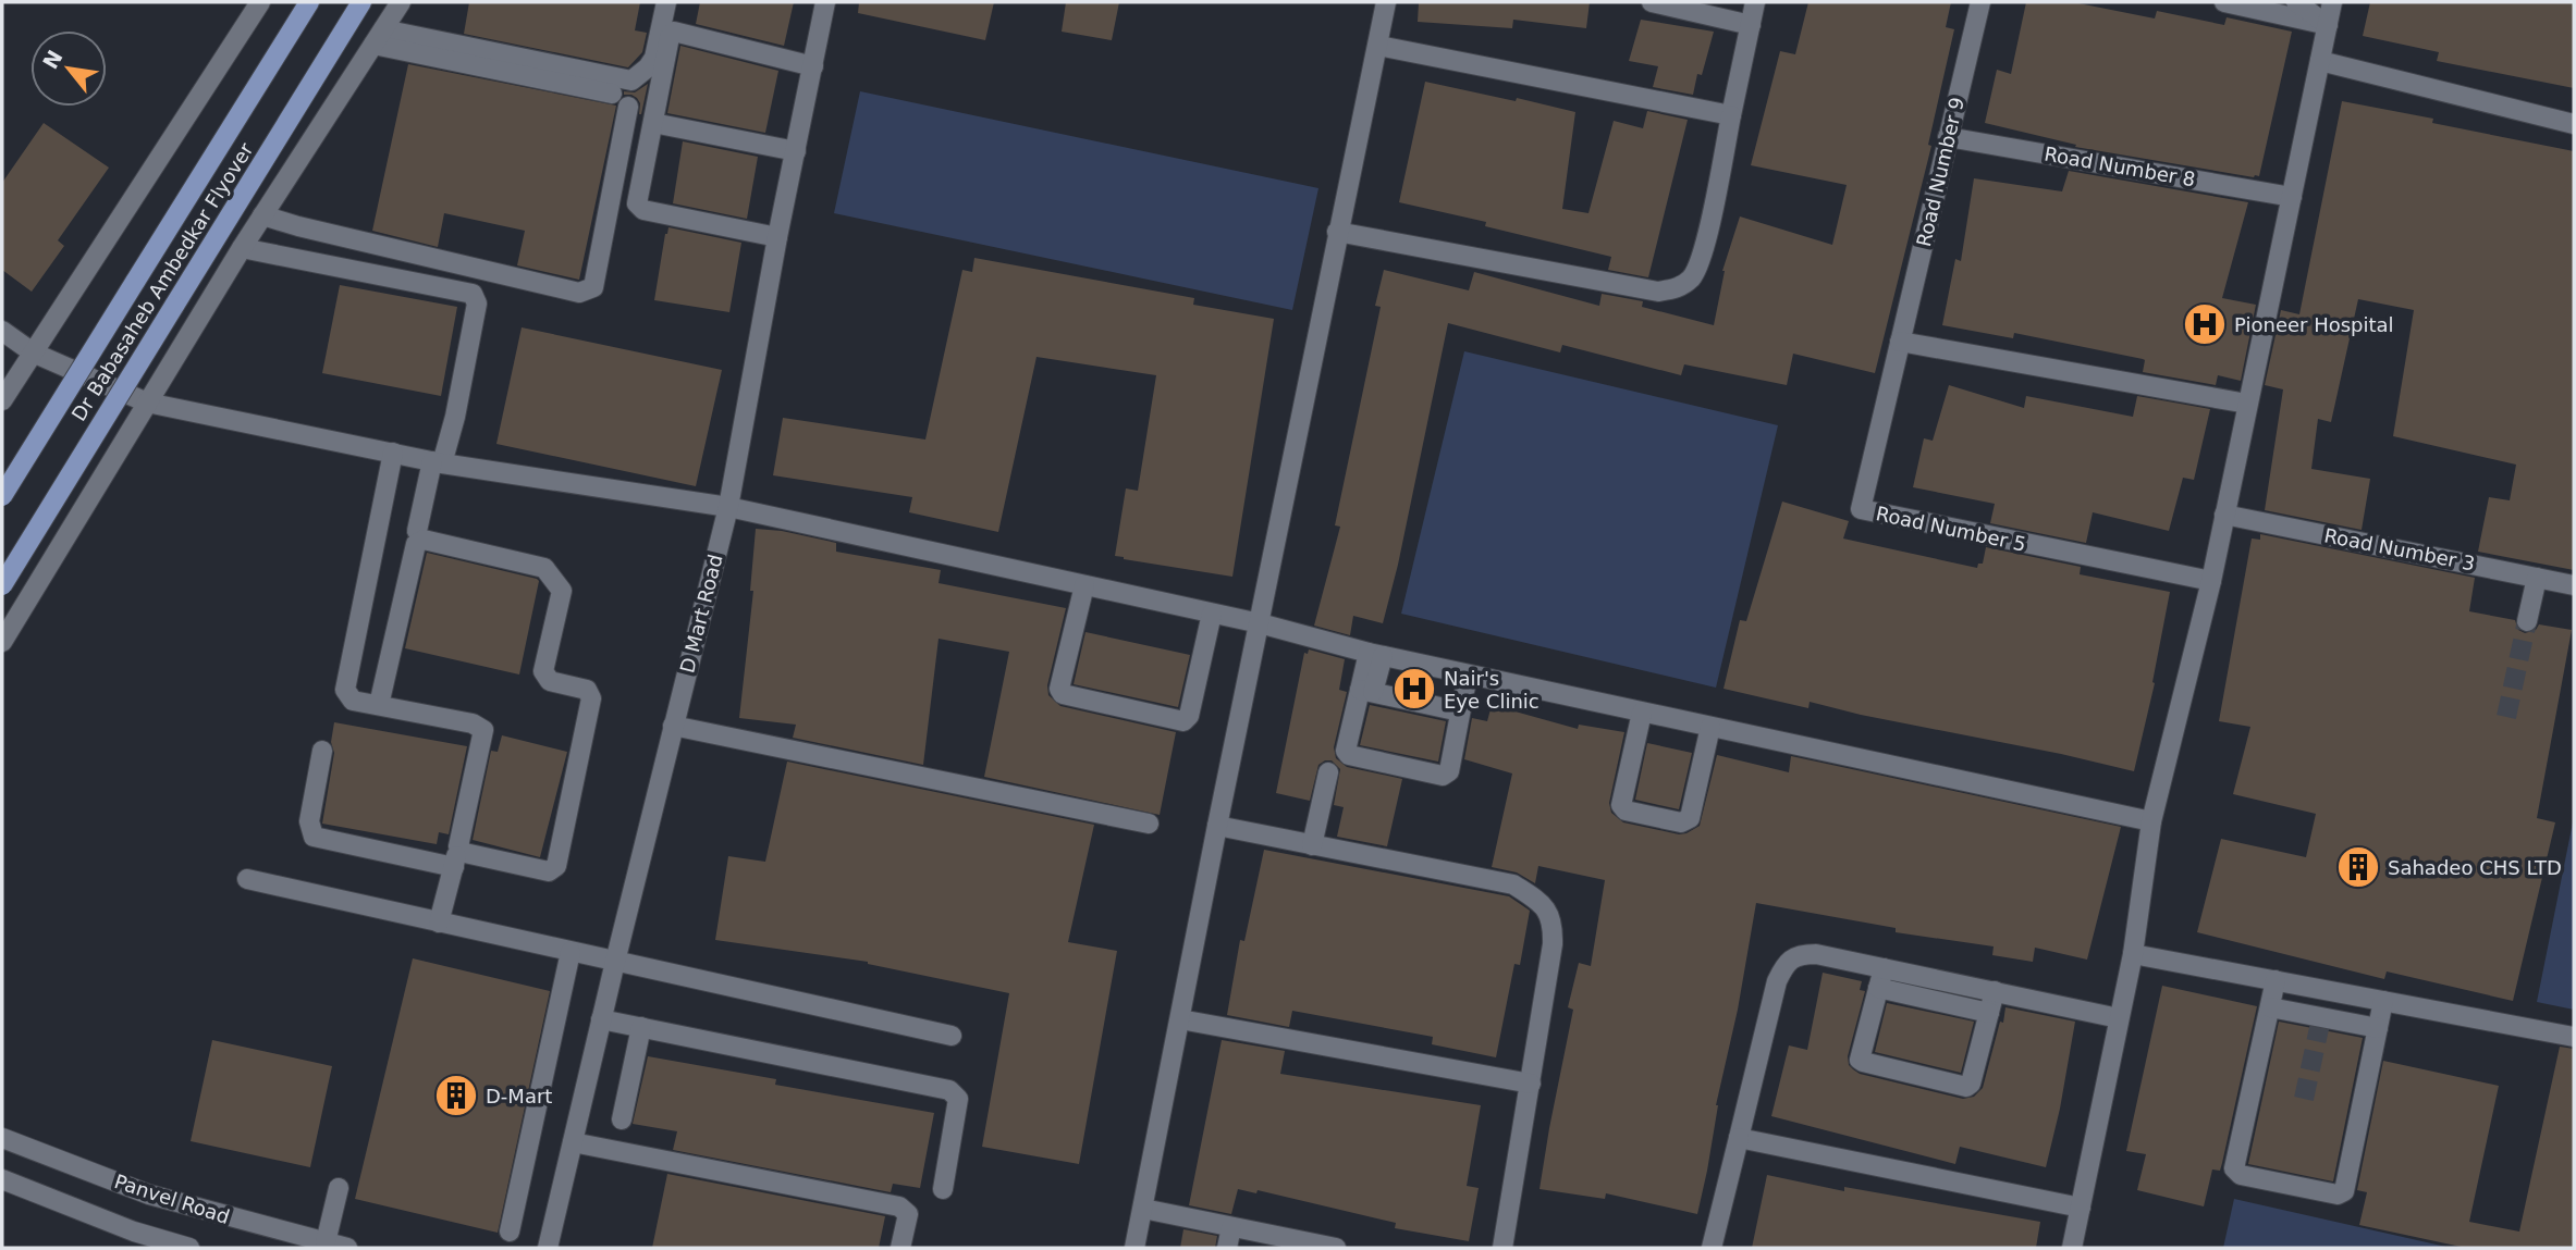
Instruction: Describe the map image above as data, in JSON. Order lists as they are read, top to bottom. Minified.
{"streets":{"main road":["Dr Babasaheb Ambedkar Flyover"],"street":["Road Number 8","Road Number 9","Road Number 5","Road Number 3","D Mart Road","Panvel Road"]},"crossings":[["Road Number 8","Road Number 9"],["Road Number 9","Road Number 5"]],"places":{"hospital":["Pioneer Hospital","Nair's Eye Clinic"],"building":["Sahadeo CHS LTD","D-Mart"]},"north":"top left"}
